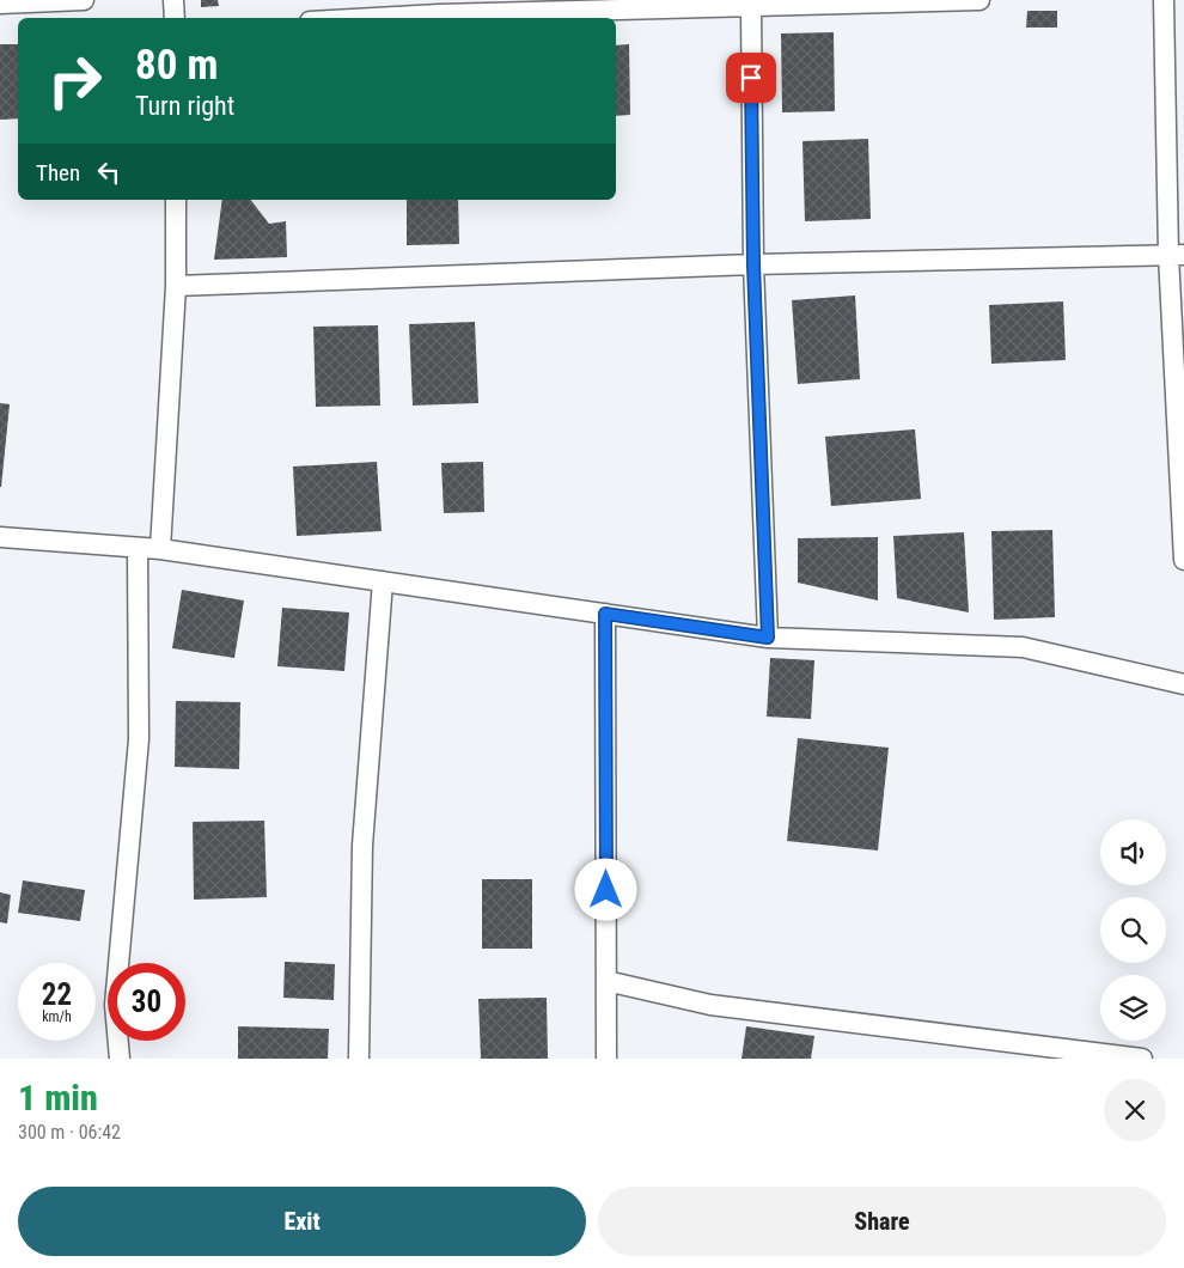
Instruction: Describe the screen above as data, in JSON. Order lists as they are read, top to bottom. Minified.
{"page":{"turn":["80 m","Turn right"],"then":"Then","speed":"22 km/h","limit":"30","heading":["1 min","300 m · 06:42"],"buttons":["Exit","Share"]}}
